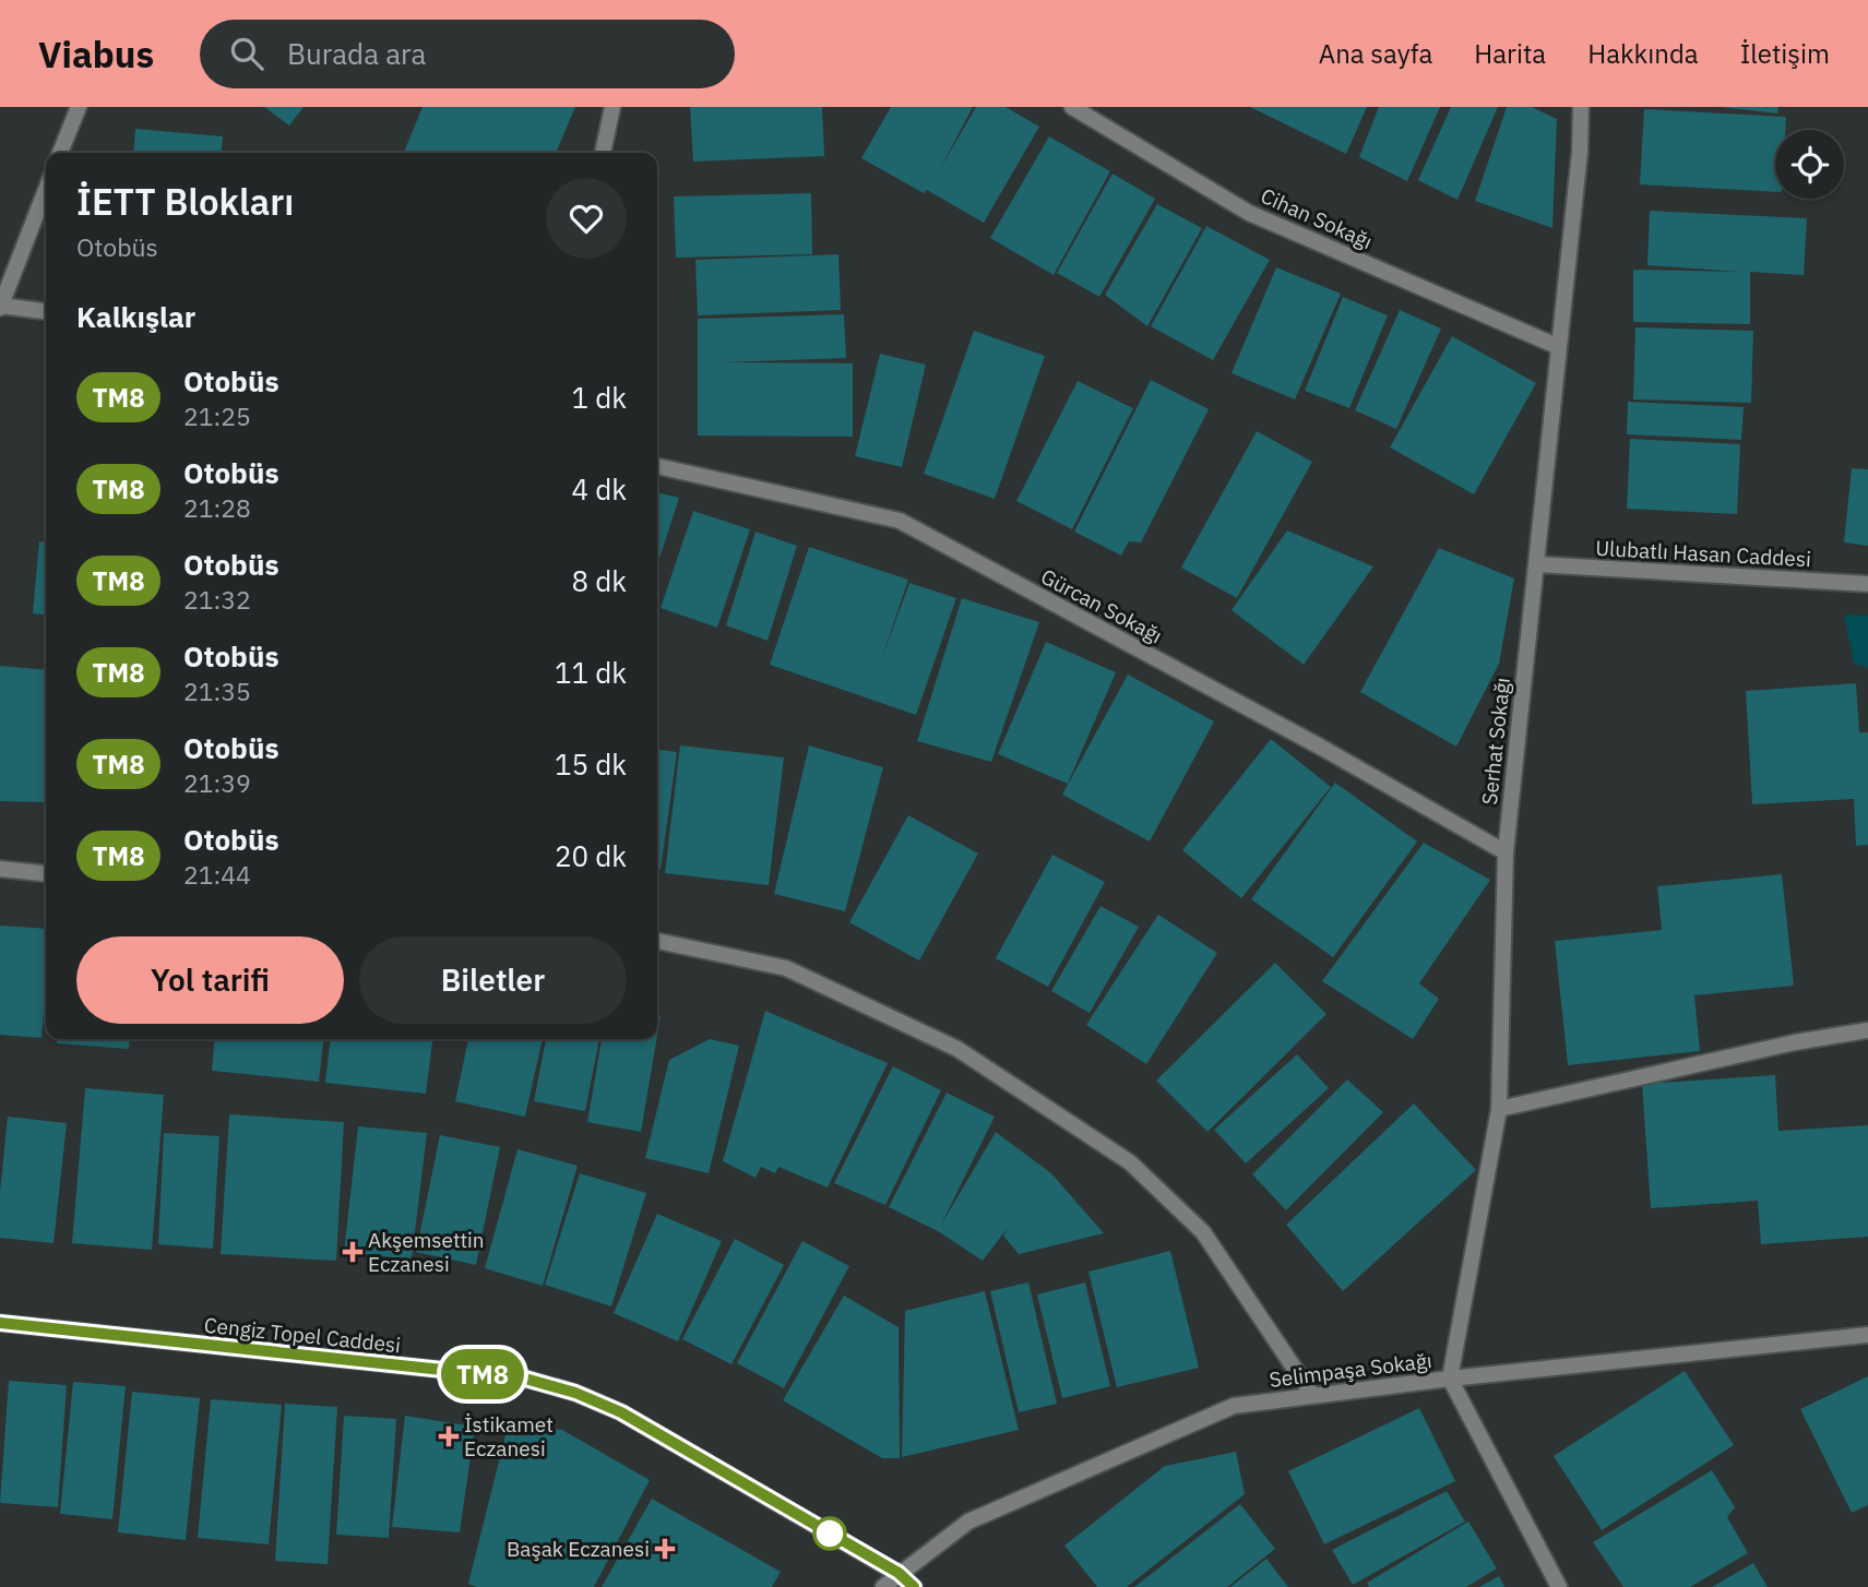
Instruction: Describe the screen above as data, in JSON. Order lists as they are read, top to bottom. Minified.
{"streets":{"main road":["Cengiz Topel Caddesi"],"street":["Cihan Sokağı","Ulubatlı Hasan Caddesi","Gürcan Sokağı","Serhat Sokağı","Selimpaşa Sokağı"]},"crossings":[["Cihan Sokağı","Serhat Sokağı"],["Ulubatlı Hasan Caddesi","Serhat Sokağı"],["Gürcan Sokağı","Serhat Sokağı"],["Serhat Sokağı","Selimpaşa Sokağı"],["Cengiz Topel Caddesi","Selimpaşa Sokağı"]],"places":{"health":["Akşemsettin Eczanesi","İstikamet Eczanesi","Başak Eczanesi"]},"lines":["bus line TM8"],"page":{"header":"Viabus","search":"Burada ara","nav":["Ana sayfa","Harita","Hakkında","İletişim"],"on_map":"TM8","heading":[["İETT Blokları","Otobüs"],"Kalkışlar"],"list":[{"mark":"TM8","name":"Otobüs","note":"21:25","value":"1 dk"},{"mark":"TM8","name":"Otobüs","note":"21:28","value":"4 dk"},{"mark":"TM8","name":"Otobüs","note":"21:32","value":"8 dk"},{"mark":"TM8","name":"Otobüs","note":"21:35","value":"11 dk"},{"mark":"TM8","name":"Otobüs","note":"21:39","value":"15 dk"},{"mark":"TM8","name":"Otobüs","note":"21:44","value":"20 dk"}],"buttons":["Yol tarifi","Biletler"]}}
